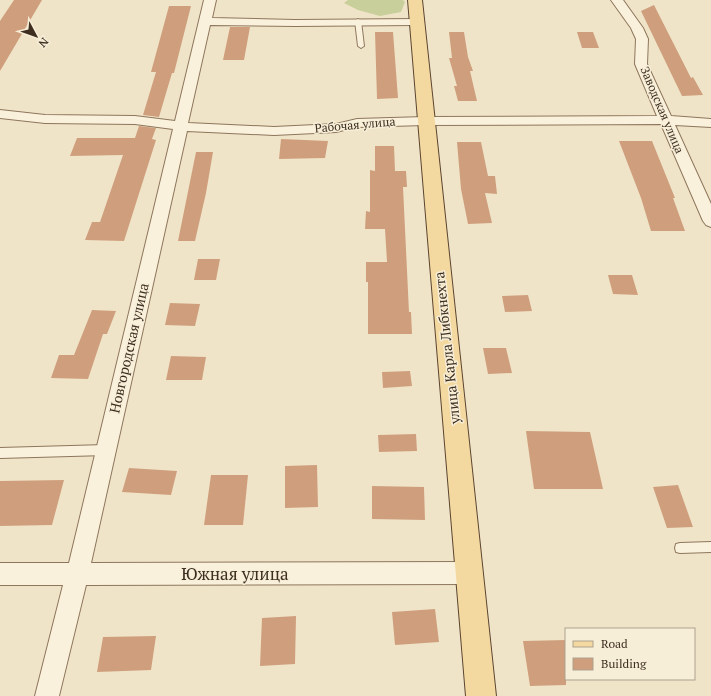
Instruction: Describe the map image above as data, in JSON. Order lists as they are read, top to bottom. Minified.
{"streets":{"main road":["улица Карла Либкнехта"],"street":["Заводская улица","Рабочая улица","Новгородская улица","Южная улица"]},"crossings":[["Заводская улица","Рабочая улица"],["Рабочая улица","Новгородская улица"],["Рабочая улица","улица Карла Либкнехта"],["Новгородская улица","Южная улица"],["улица Карла Либкнехта","Южная улица"]],"legend":["Road","Building"],"north":"bottom right"}
